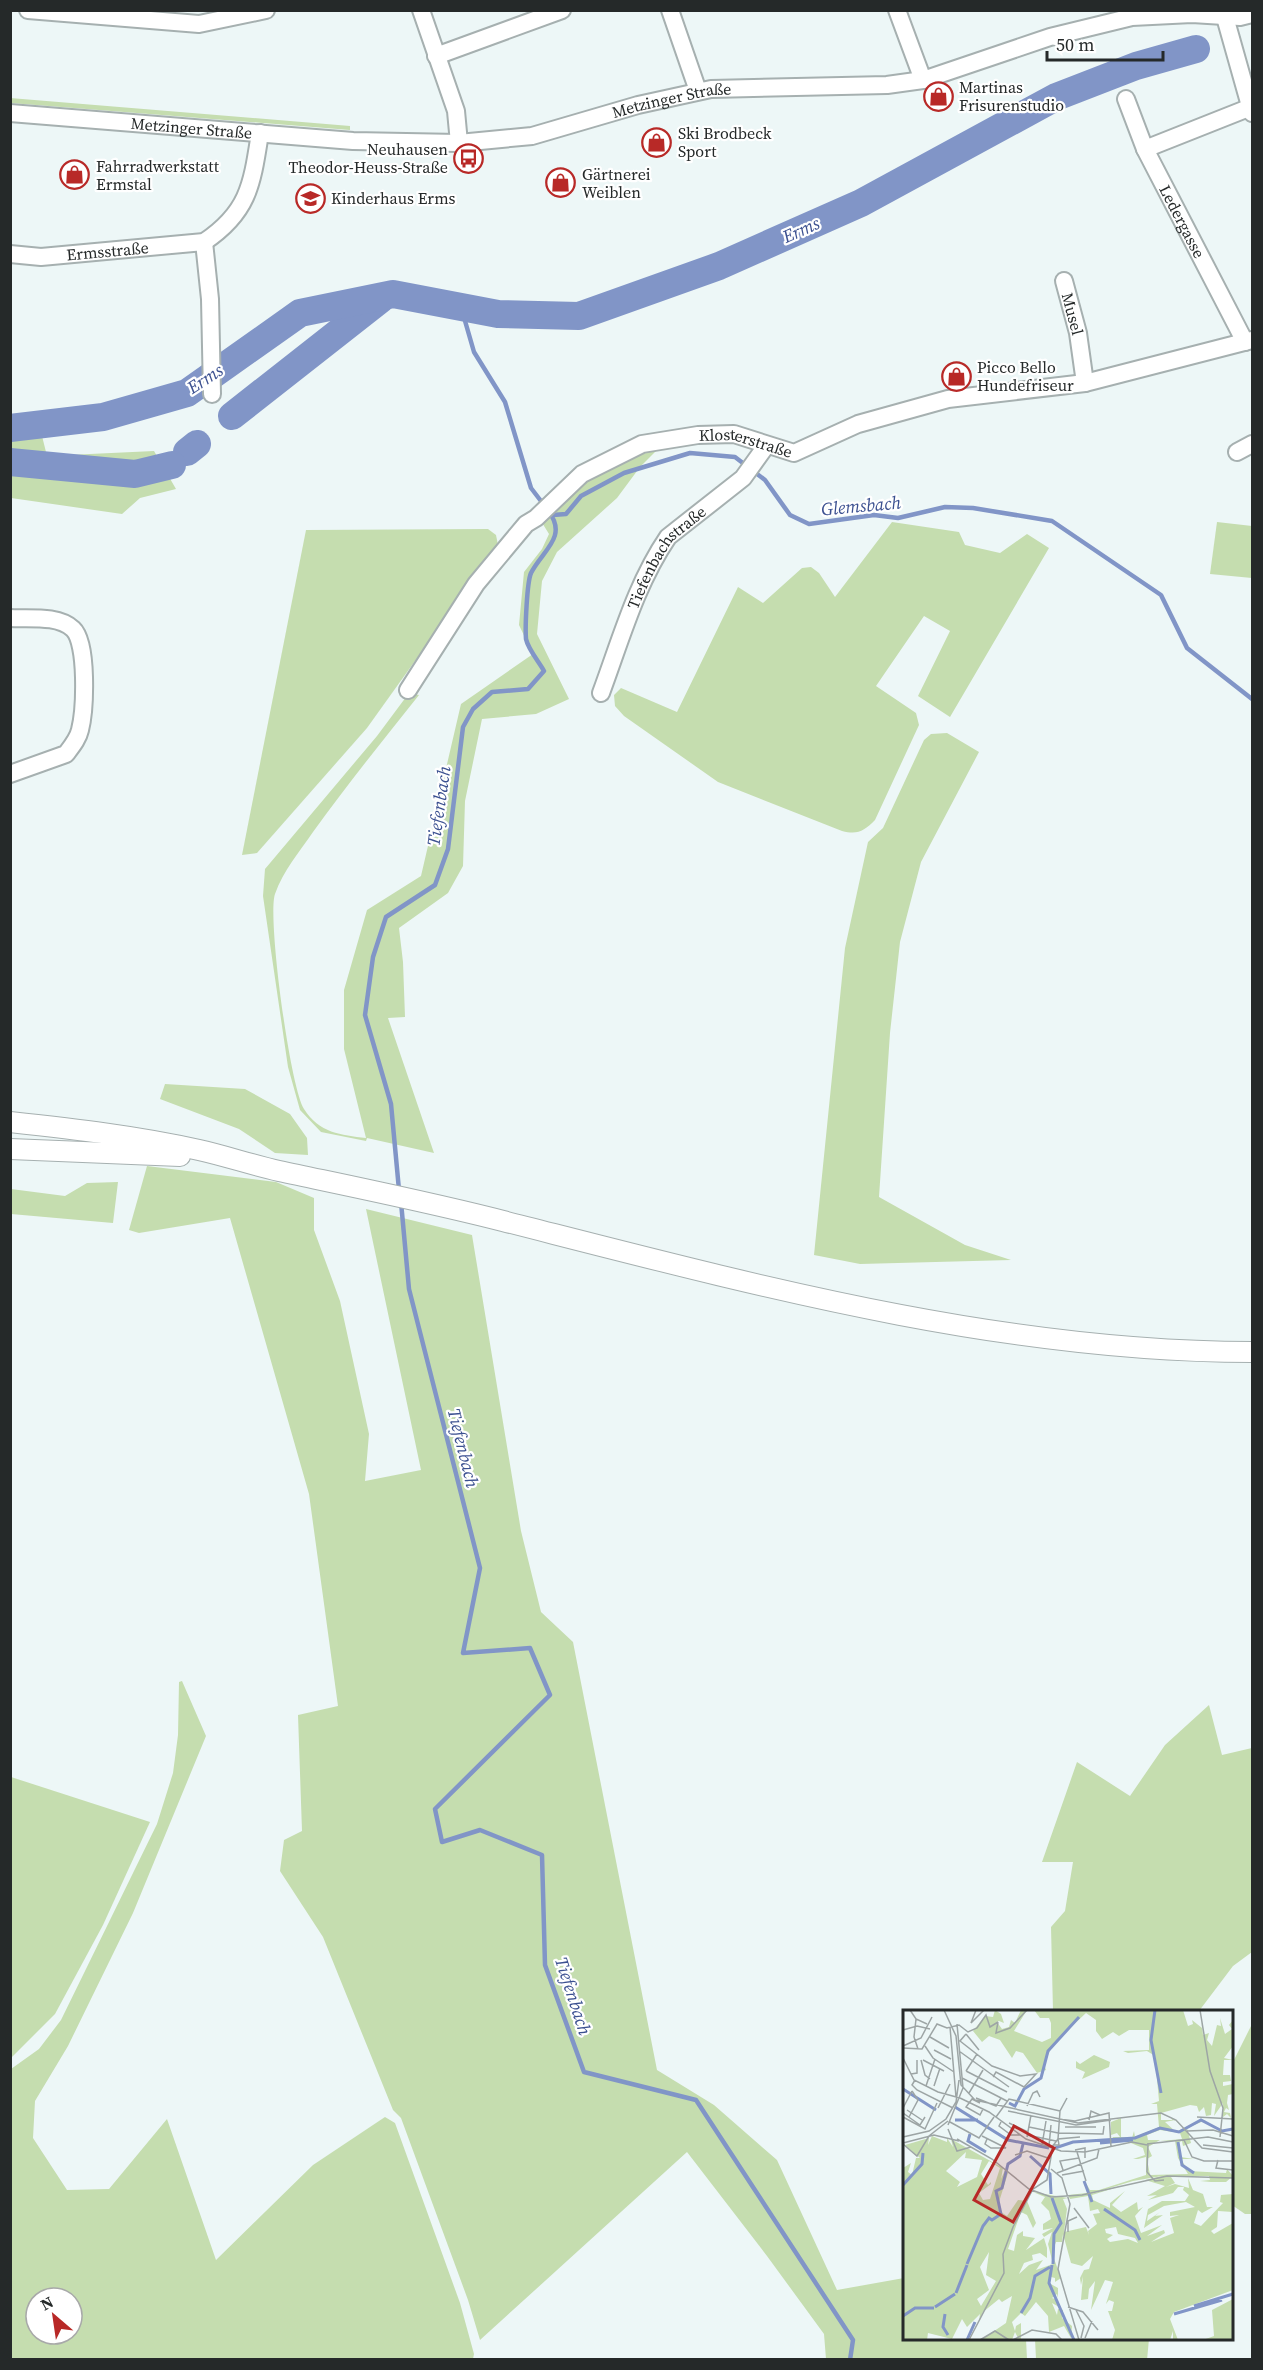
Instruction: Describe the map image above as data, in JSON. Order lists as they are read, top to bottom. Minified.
{"streets":{"street":["Metzinger Straße","Ledergasse","Ermsstraße","Musel","Klosterstraße","Tiefenbachstraße"]},"crossings":[["Metzinger Straße","Ermsstraße"],["Ledergasse","Klosterstraße"],["Musel","Klosterstraße"],["Klosterstraße","Tiefenbachstraße"]],"water":["Erms","Glemsbach","Tiefenbach"],"places":{"shop":["Martinas Frisurenstudio","Ski Brodbeck Sport","Fahrradwerkstatt Ermstal","Gärtnerei Weiblen","Picco Bello Hundefriseur"],"bus stop":["Neuhausen Theodor-Heuss-Straße"],"school or university":["Kinderhaus Erms"]},"scale_bar":"50 m","north":"top left"}
